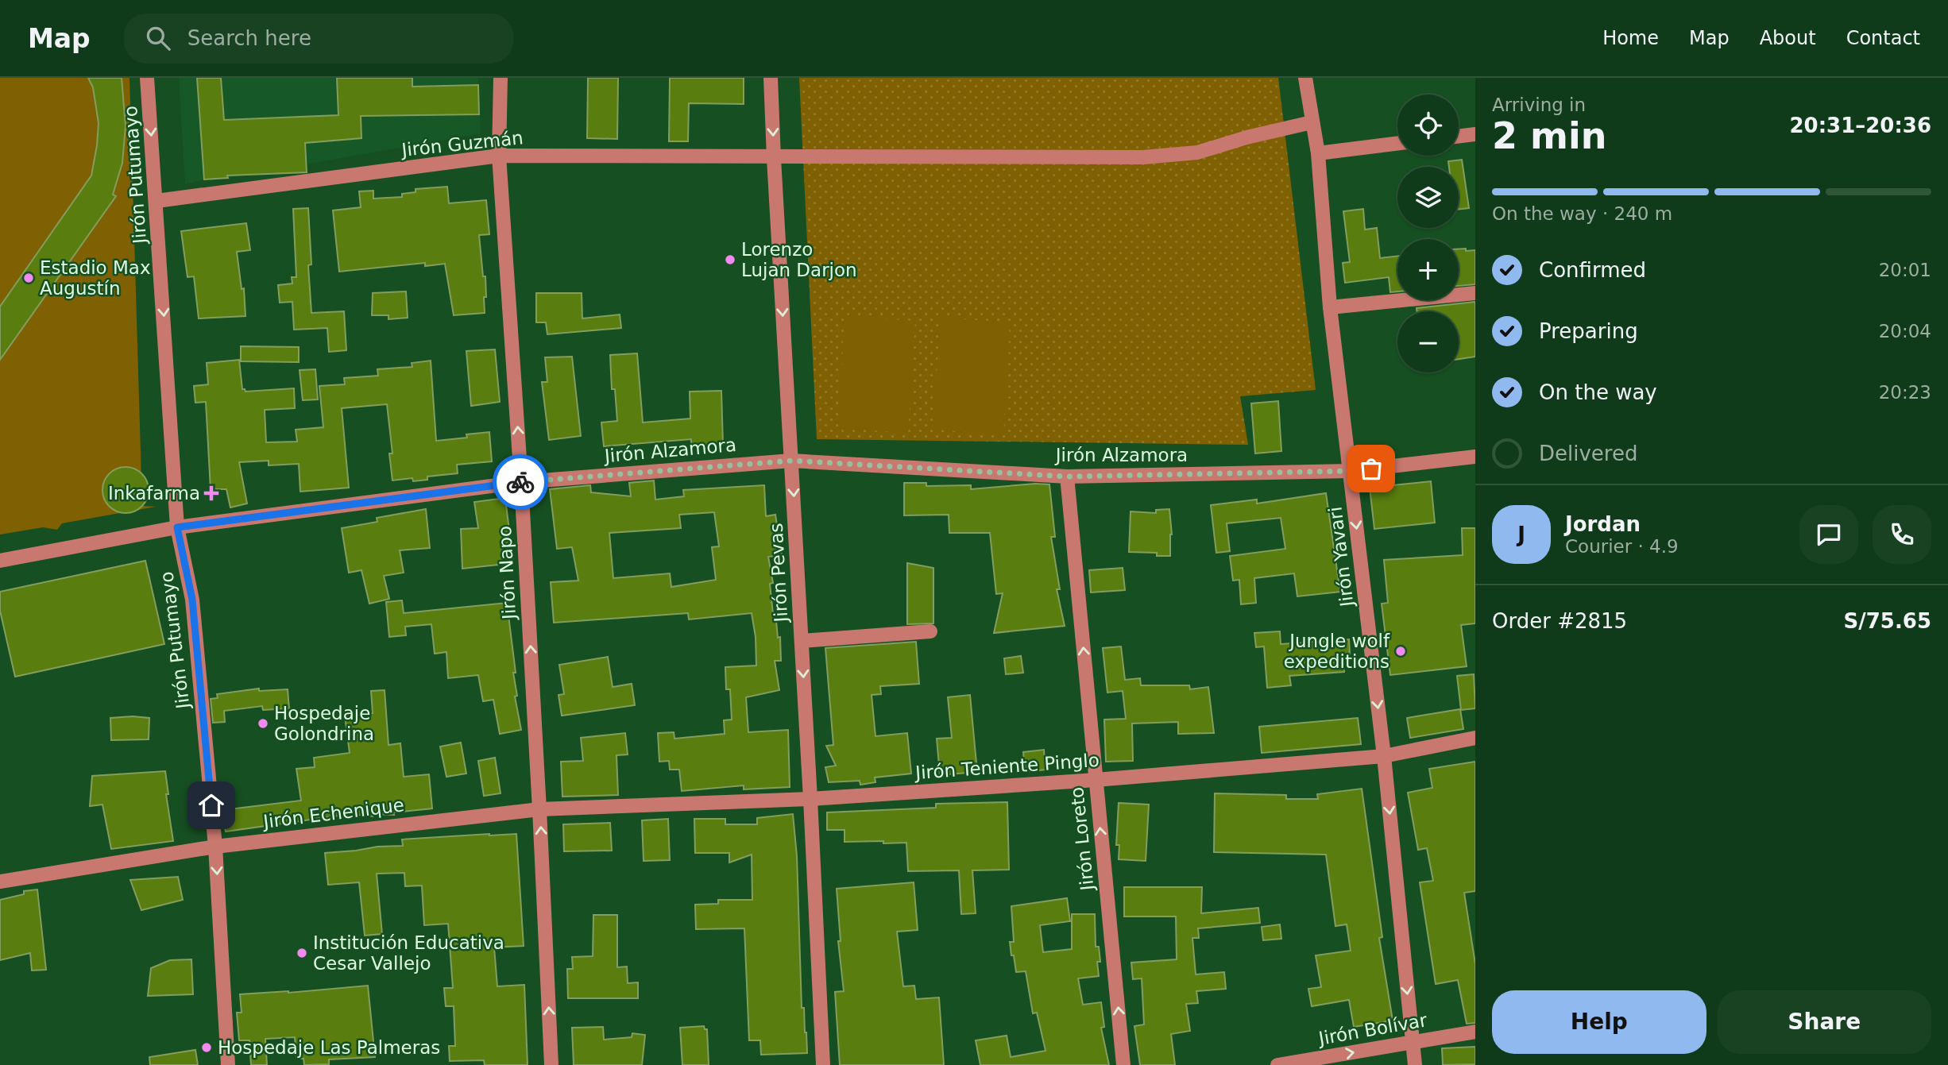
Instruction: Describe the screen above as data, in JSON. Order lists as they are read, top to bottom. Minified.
{"streets":{"street":["Jirón Guzmán","Jirón Putumayo","Jirón Alzamora","Jirón Yavari","Jirón Napo","Jirón Pevas","Jirón Teniente Pinglo","Jirón Echenique","Jirón Loreto","Jirón Bolívar"]},"crossings":[["Jirón Guzmán","Jirón Putumayo"],["Jirón Guzmán","Jirón Yavari"],["Jirón Guzmán","Jirón Napo"],["Jirón Guzmán","Jirón Pevas"],["Jirón Putumayo","Jirón Alzamora"],["Jirón Putumayo","Jirón Echenique"],["Jirón Alzamora","Jirón Yavari"],["Jirón Alzamora","Jirón Napo"],["Jirón Alzamora","Jirón Pevas"],["Jirón Alzamora","Jirón Loreto"],["Jirón Yavari","Jirón Teniente Pinglo"],["Jirón Yavari","Jirón Bolívar"],["Jirón Napo","Jirón Teniente Pinglo"],["Jirón Napo","Jirón Echenique"],["Jirón Pevas","Jirón Teniente Pinglo"],["Jirón Teniente Pinglo","Jirón Echenique"],["Jirón Teniente Pinglo","Jirón Loreto"]],"one_way":["Jirón Putumayo","Jirón Yavari","Jirón Napo","Jirón Pevas","Jirón Loreto","Jirón Bolívar"],"places":{"other":["Lorenzo Lujan Darjon","Estadio Max Augustín","Jungle wolf expeditions","Hospedaje Golondrina","Institución Educativa Cesar Vallejo","Hospedaje Las Palmeras"],"health":["Inkafarma"]},"page":{"header":"Map","search":"Search here","nav":["Home","Map","About","Contact"],"heading":["2 min","Arriving in","20:31–20:36"],"panel":["Jordan","Courier · 4.9","Order #2815","S/75.65"],"map_buttons":["+","−"],"bar":"On the way · 240 m","list":[["Confirmed","20:01"],["Preparing","20:04"],["On the way","20:23"],"Delivered"],"round":"J","buttons":["Help","Share"]}}
